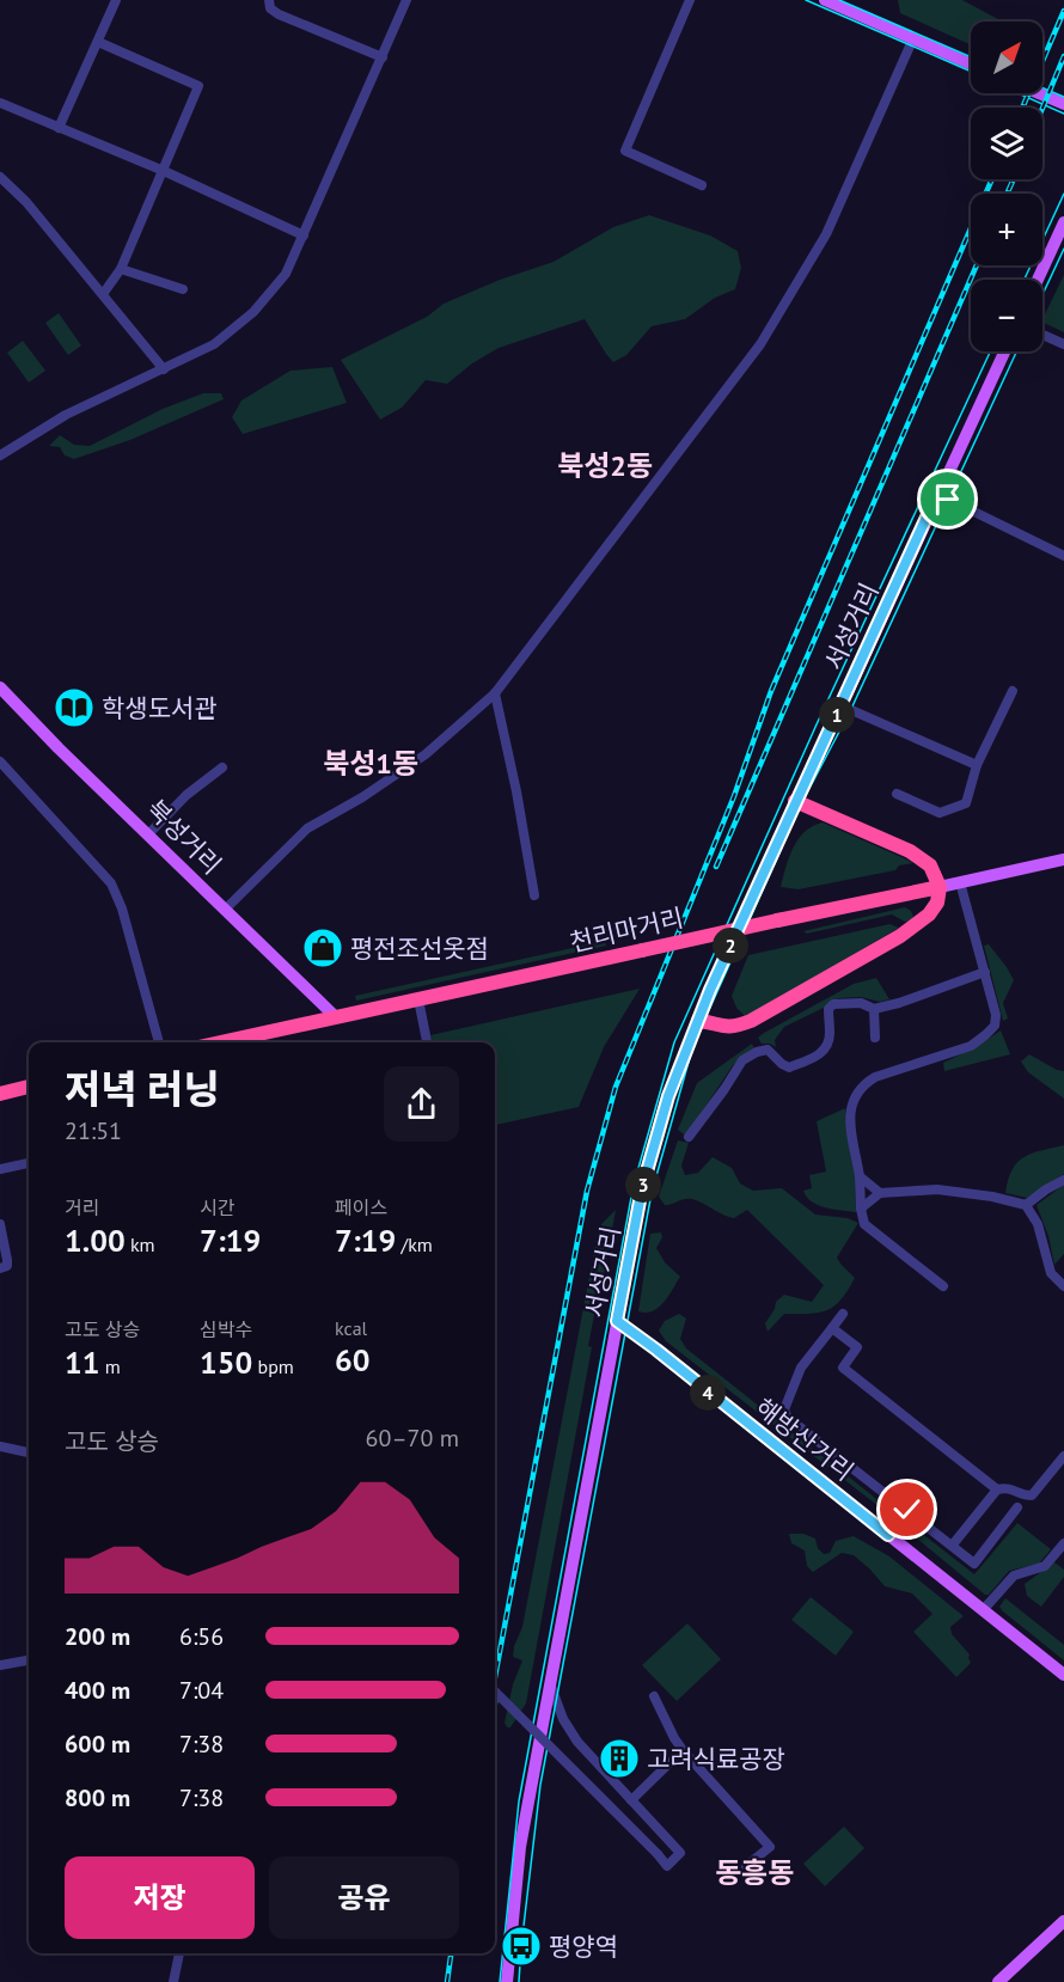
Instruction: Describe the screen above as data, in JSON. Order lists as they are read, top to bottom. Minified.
{"streets":{"highway":["천리마거리"],"main road":["서성거리","북성거리","해방산거리"]},"crossings":[["서성거리","해방산거리"],["북성거리","천리마거리"]],"districts":["북성2동","북성1동","동흥동"],"places":{"library":["학생도서관"],"shop":["평전조선옷점"],"building":["고려식료공장"],"bus stop":["평양역"]},"north":"top right","page":{"map_buttons":["+","−"],"pins":["1","2","3","4"],"heading":["저녁 러닝","21:51"],"stats":[["거리","1.00 km"],["시간","7:19"],["페이스","7:19 /km"],["고도 상승","11 m"],["심박수","150 bpm"],["kcal","60"]],"chart":["고도 상승","60–70 m"],"list":[{"name":"200 m","note":"6:56"},{"name":"400 m","note":"7:04"},{"name":"600 m","note":"7:38"},{"name":"800 m","note":"7:38"}],"buttons":["저장","공유"]}}
